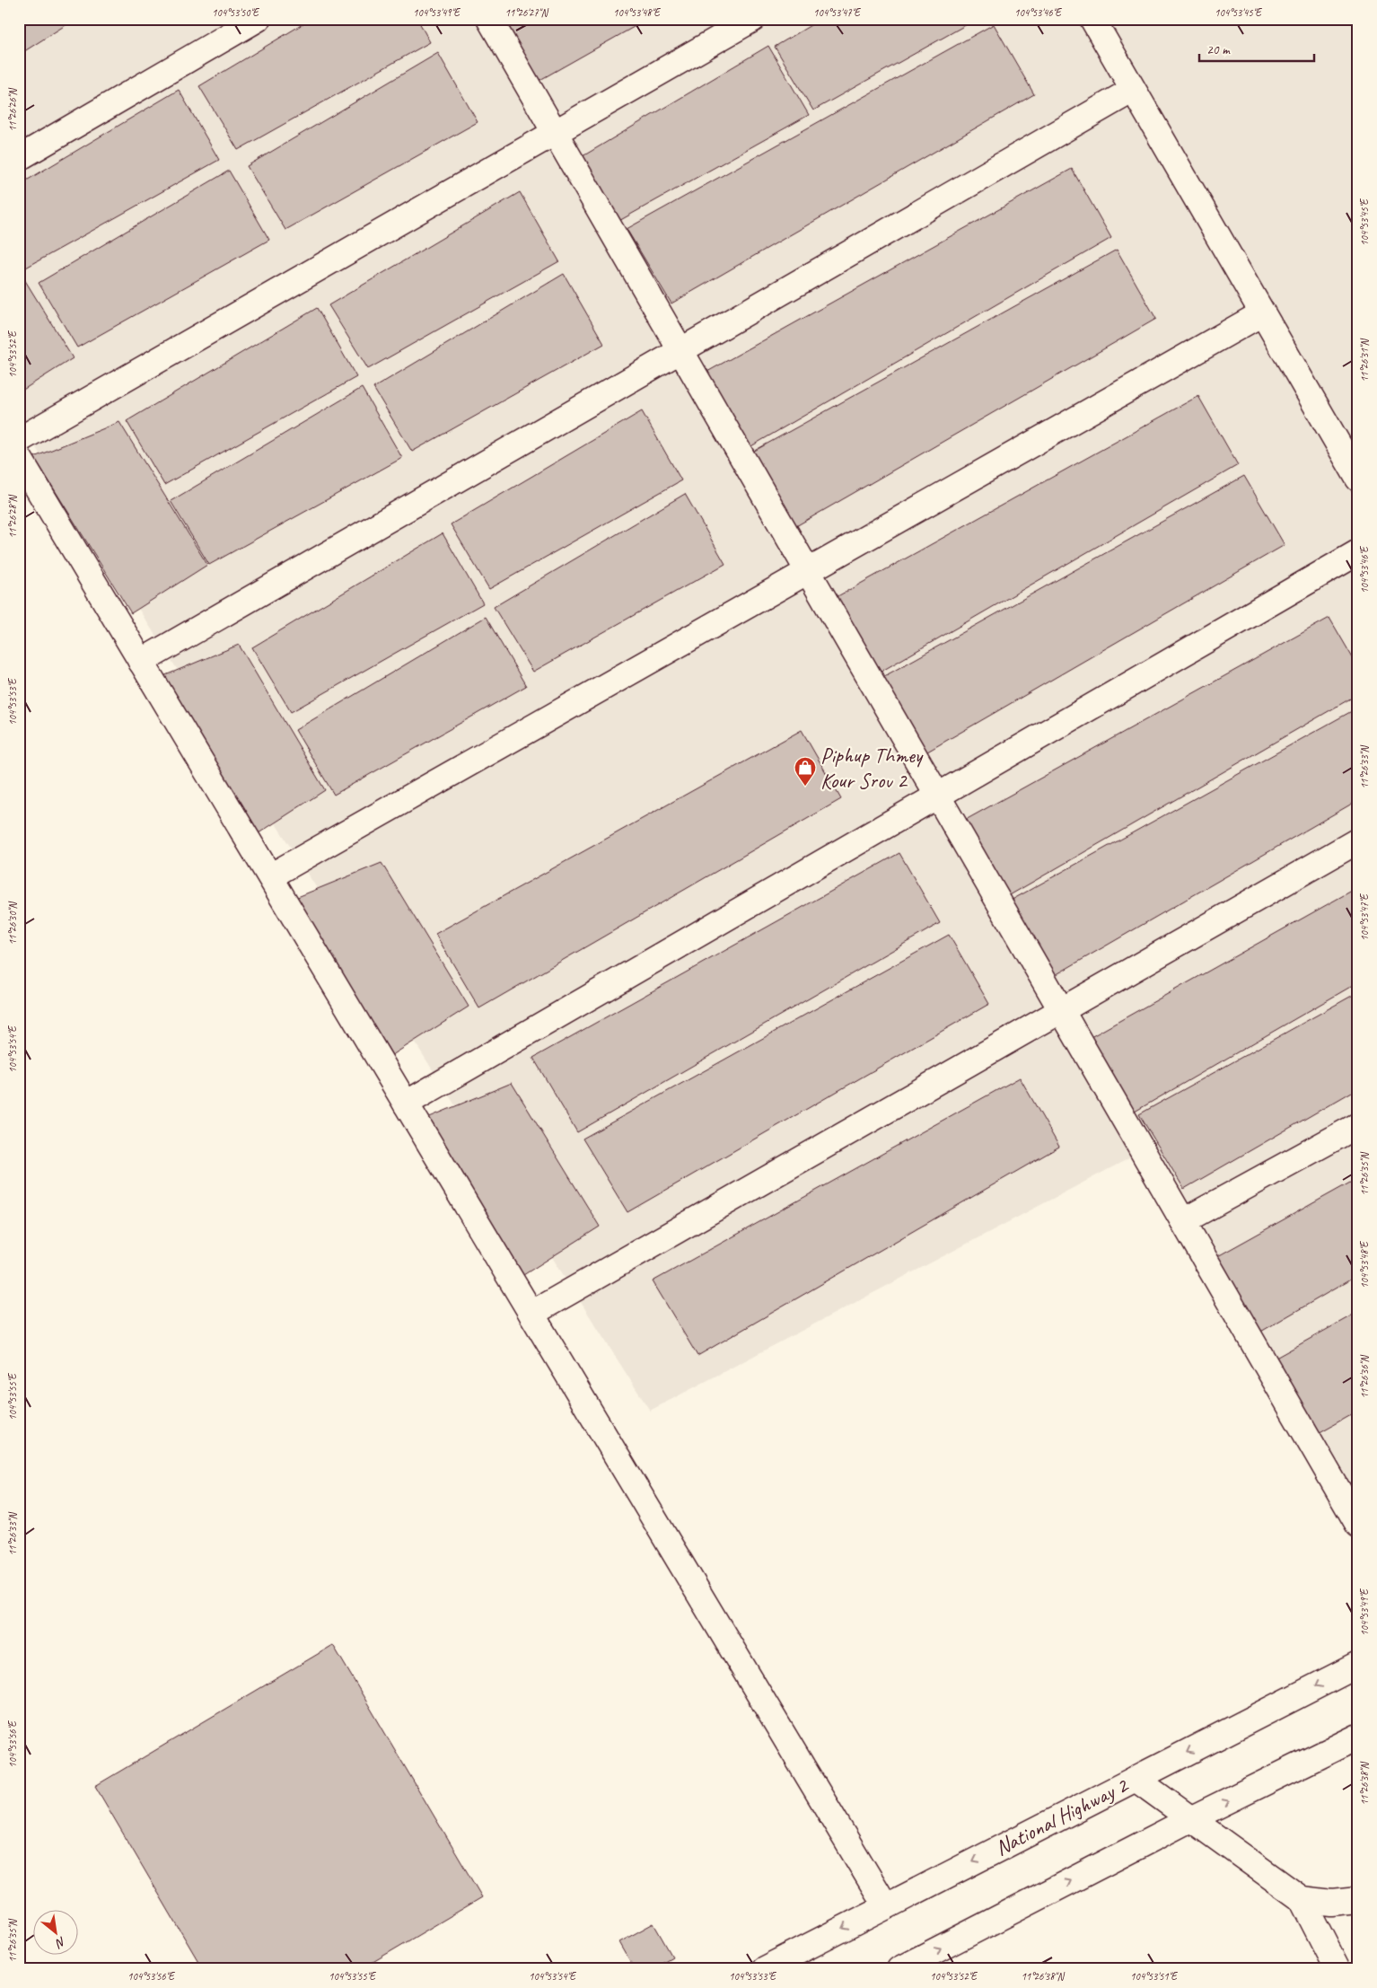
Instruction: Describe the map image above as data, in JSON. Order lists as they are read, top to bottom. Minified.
{"streets":{"main road":["National Highway 2"]},"places":{"shop":["Piphup Thmey Kour Srov 2"]},"scale_bar":"20 m","north":"bottom right","coordinates":["104°53'50\"E","104°53'49\"E","11°26'27\"N","104°53'48\"E","104°53'47\"E","104°53'46\"E","104°53'45\"E","11°26'26\"N","104°53'52\"E","11°26'31\"N","11°26'28\"N","104°53'53\"E","11°26'33\"N","11°26'30\"N","104°53'54\"E","11°26'35\"N","11°26'36\"N","104°53'55\"E","104°53'56\"E","11°26'38\"N","104°53'51\"E"]}
